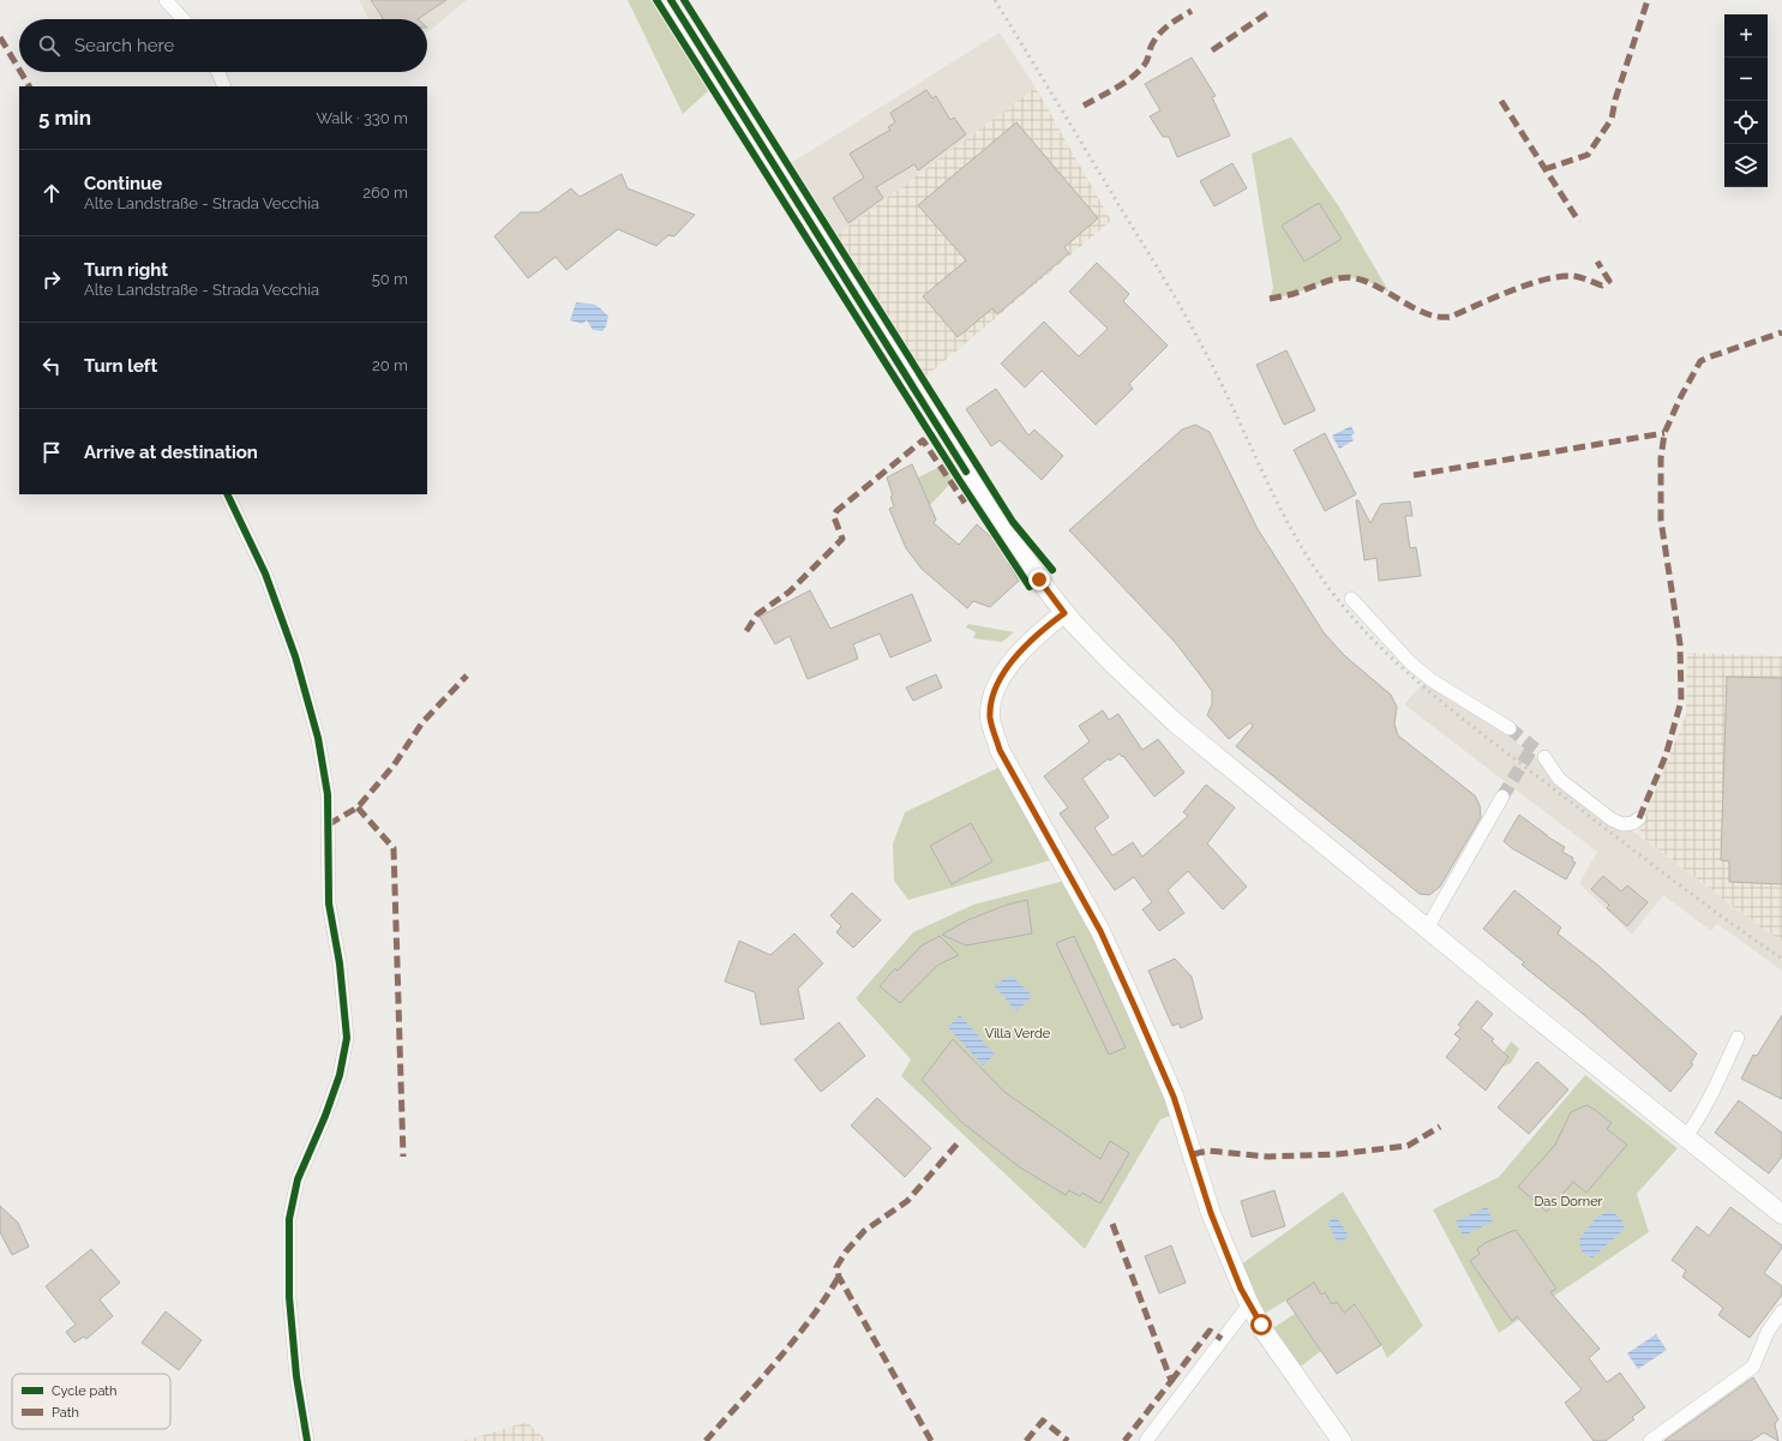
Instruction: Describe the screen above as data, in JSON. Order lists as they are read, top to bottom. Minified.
{"parks":["Villa Verde","Das Dorner"],"legend":["Cycle path","Path"],"page":{"map_buttons":["+","−"],"search":"Search here","heading":["5 min","Walk · 330 m"],"list":[["Continue","Alte Landstraße - Strada Vecchia","260 m"],["Turn right","Alte Landstraße - Strada Vecchia","50 m"],["Turn left","20 m"],"Arrive at destination"]}}
